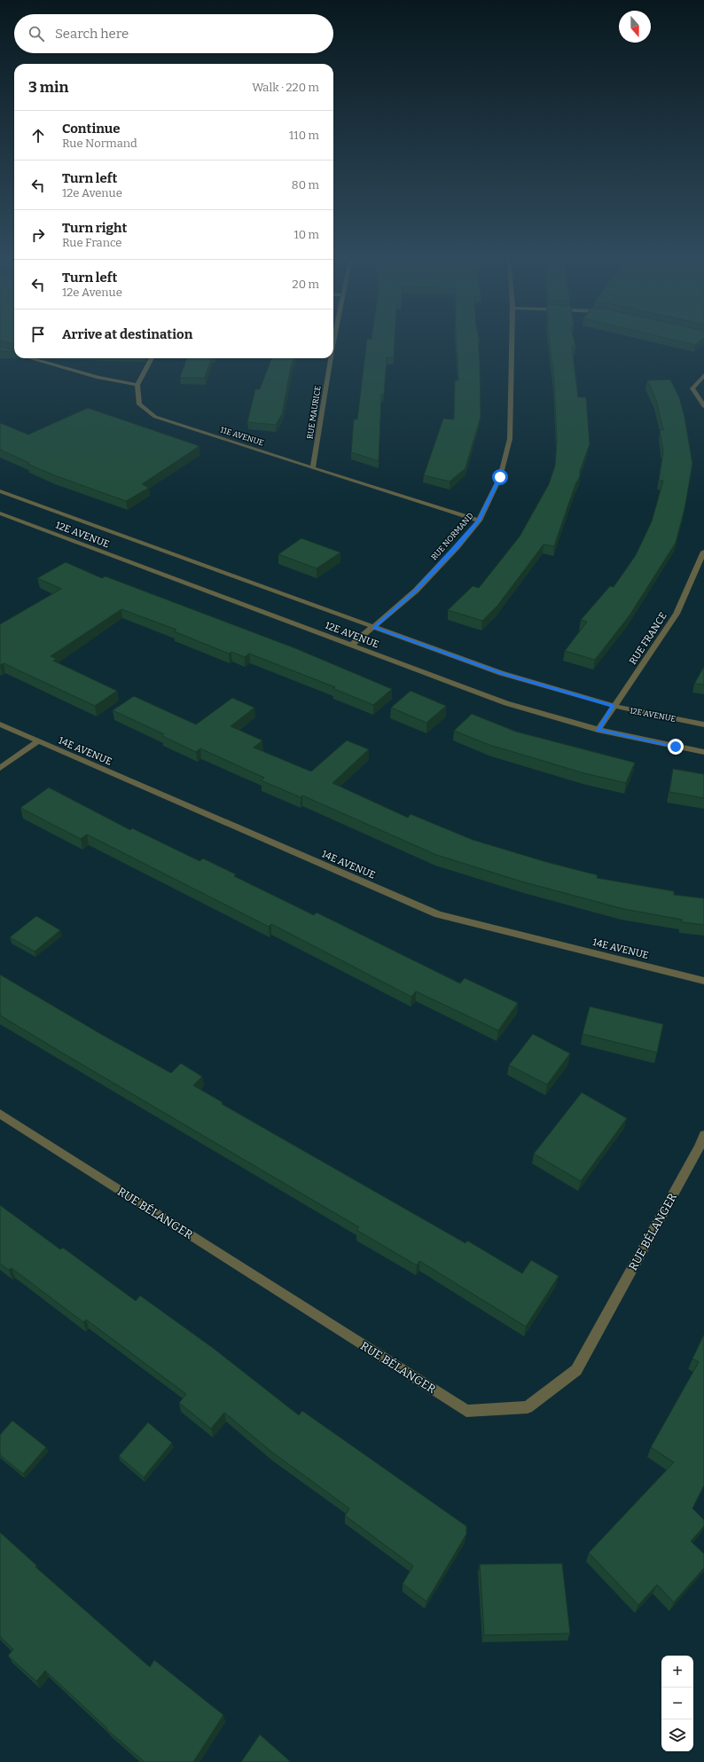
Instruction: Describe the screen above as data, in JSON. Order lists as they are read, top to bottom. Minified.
{"streets":{"street":["RUE MAURICE","11E AVENUE","12E AVENUE","RUE NORMAND","RUE FRANCE","14E AVENUE","RUE BÉLANGER"]},"crossings":[["RUE MAURICE","11E AVENUE"],["11E AVENUE","RUE NORMAND"],["12E AVENUE","RUE NORMAND"],["12E AVENUE","RUE FRANCE"]],"north":"bottom","page":{"search":"Search here","heading":["3 min","Walk · 220 m"],"list":[["Continue","Rue Normand","110 m"],["Turn left","12e Avenue","80 m"],["Turn right","Rue France","10 m"],["Turn left","12e Avenue","20 m"],"Arrive at destination"],"map_buttons":["+","−"]}}
